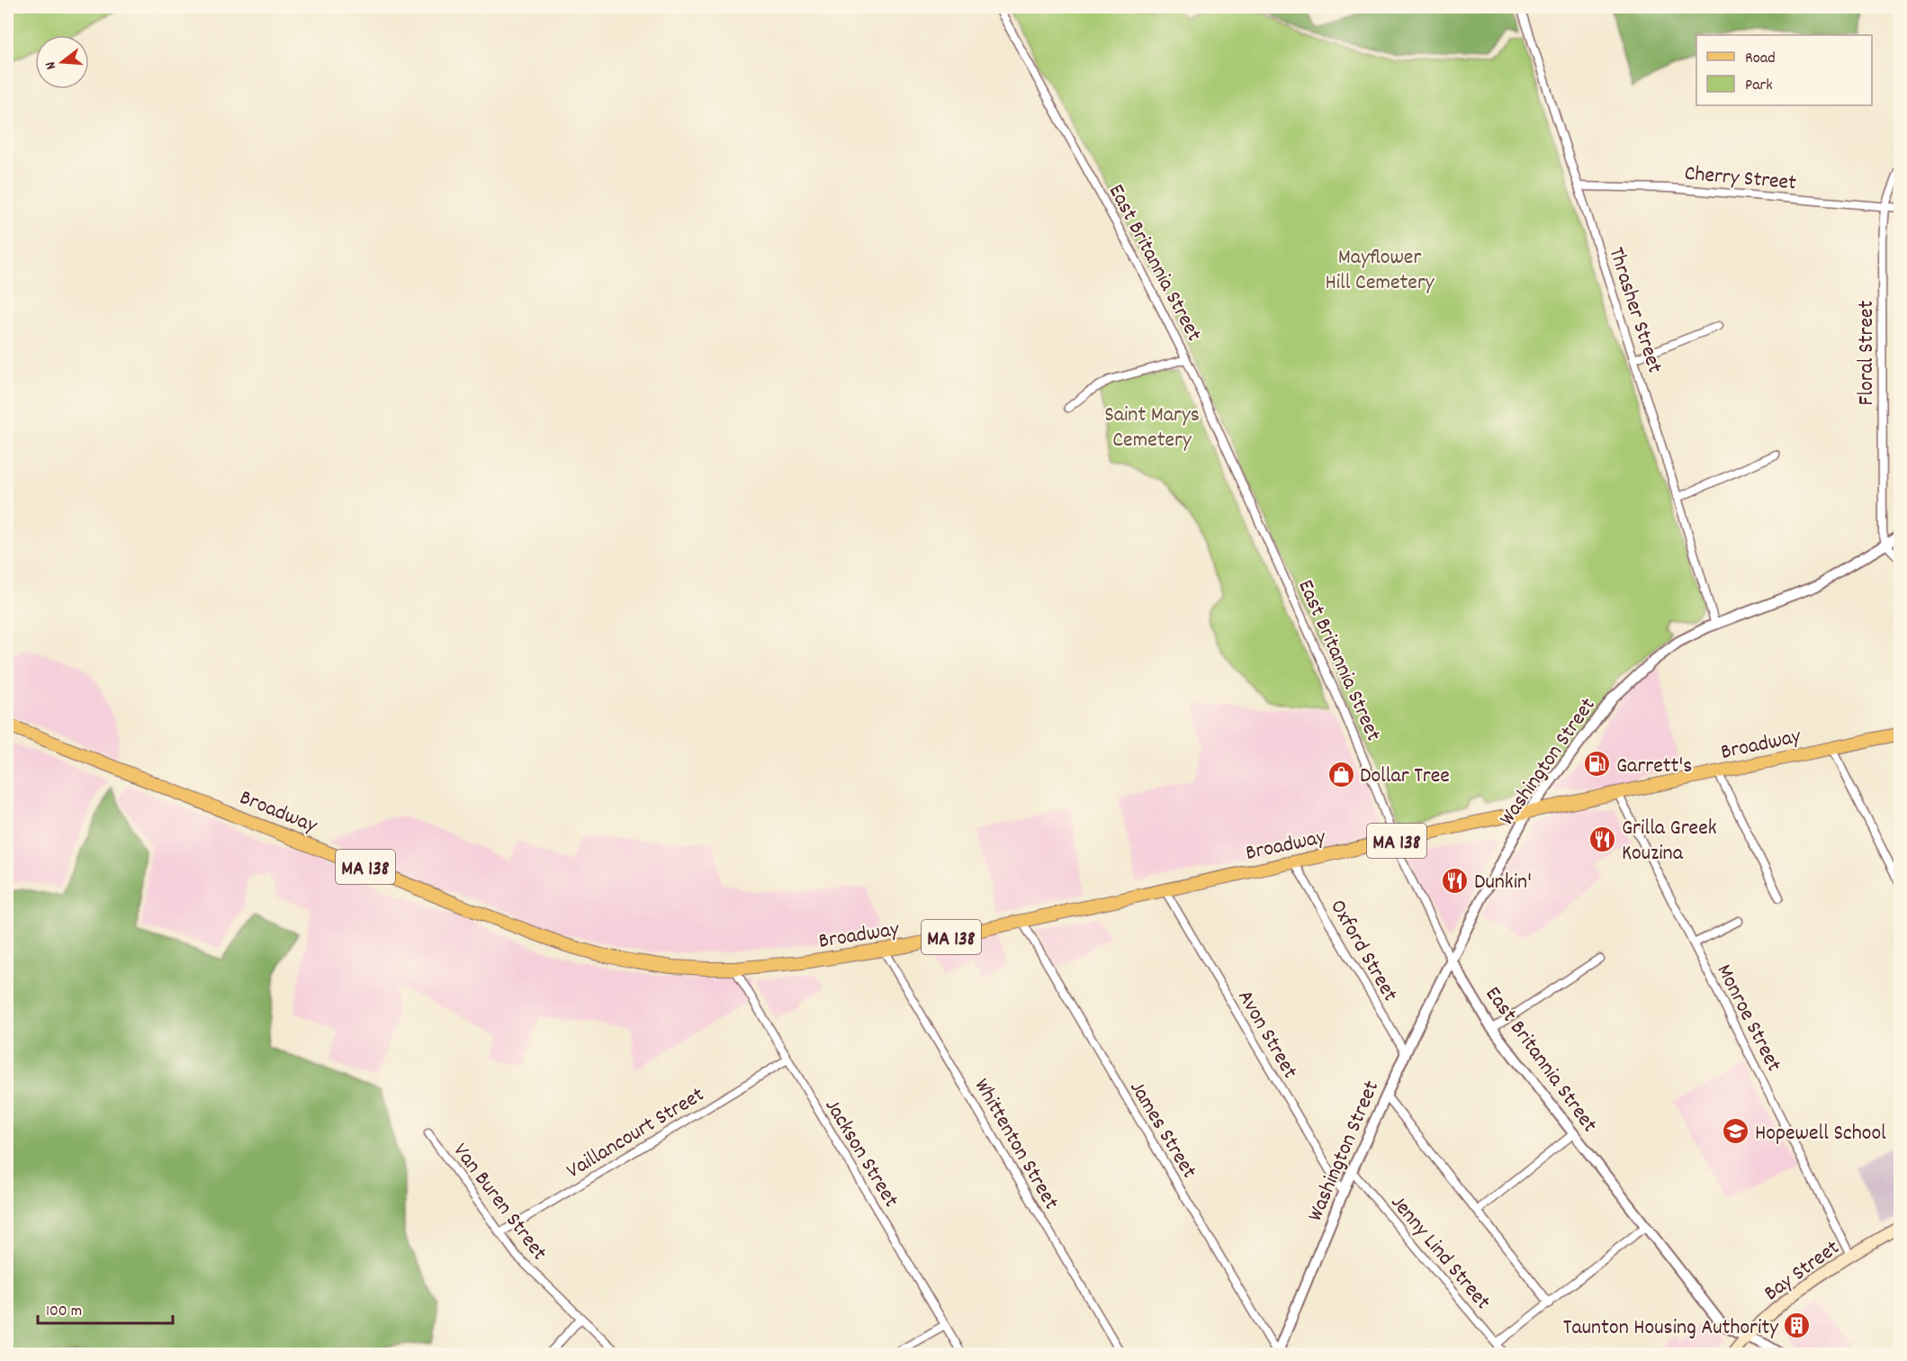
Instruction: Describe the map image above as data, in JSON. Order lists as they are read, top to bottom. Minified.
{"streets":{"main road":["Broadway","MA 138","Bay Street"],"street":["Cherry Street","East Britannia Street","Thrasher Street","Floral Street","Washington Street","Oxford Street","Monroe Street","Avon Street","James Street","Vaillancourt Street","Whittenton Street","Jackson Street","Van Buren Street","Jenny Lind Street"]},"crossings":[["Cherry Street","Thrasher Street"],["Cherry Street","Floral Street"],["East Britannia Street","Broadway"],["East Britannia Street","Washington Street"],["East Britannia Street","Bay Street"],["Thrasher Street","Washington Street"],["Floral Street","Washington Street"],["Broadway","Washington Street"],["Broadway","Oxford Street"],["Broadway","Monroe Street"],["Broadway","Avon Street"],["Broadway","James Street"],["Broadway","Whittenton Street"],["Broadway","Jackson Street"],["Washington Street","Oxford Street"],["Washington Street","Avon Street"],["Washington Street","James Street"],["Washington Street","Jenny Lind Street"],["Monroe Street","Bay Street"],["Vaillancourt Street","Jackson Street"],["Vaillancourt Street","Van Buren Street"]],"parks":["Mayflower Hill Cemetery","Saint Marys Cemetery"],"places":{"fuel station":["Garrett's"],"shop":["Dollar Tree"],"restaurant":["Grilla Greek Kouzina","Dunkin'"],"school or university":["Hopewell School"],"building":["Taunton Housing Authority"]},"legend":["Road","Park"],"scale_bar":"100 m","north":"left"}
